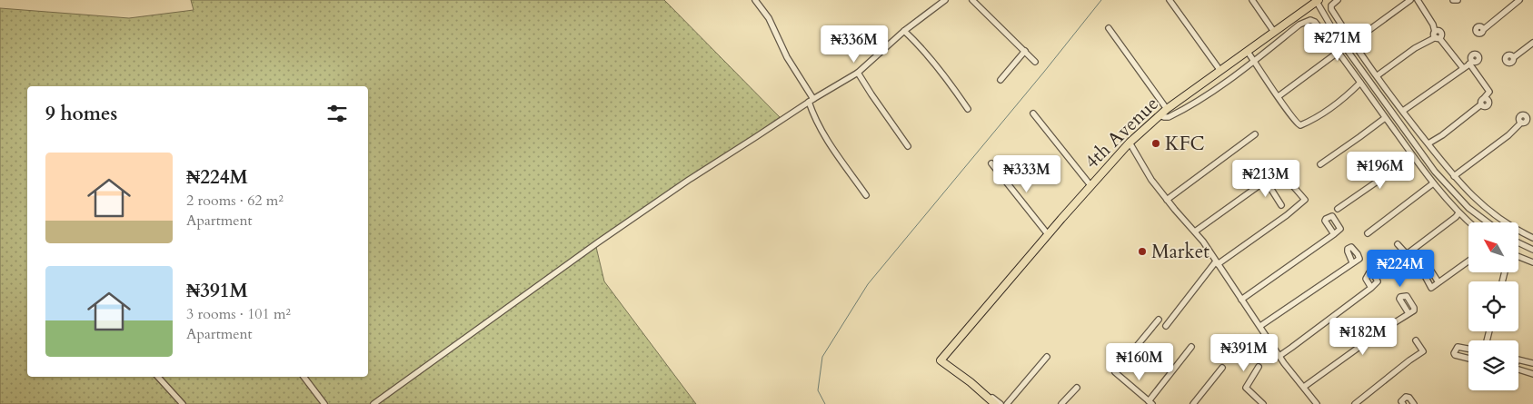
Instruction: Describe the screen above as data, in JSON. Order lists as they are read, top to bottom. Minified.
{"streets":{"main road":["4th Avenue"]},"places":["KFC","Market"],"north":"top left","page":{"price":["₦271M","₦336M","₦196M","₦333M","₦213M","₦224M","₦182M","₦391M","₦160M"],"heading":"9 homes","list":[{"name":"₦224M","note":"2 rooms · 62 m² · Apartment"},{"name":"₦391M","note":"3 rooms · 101 m² · Apartment"}]}}
